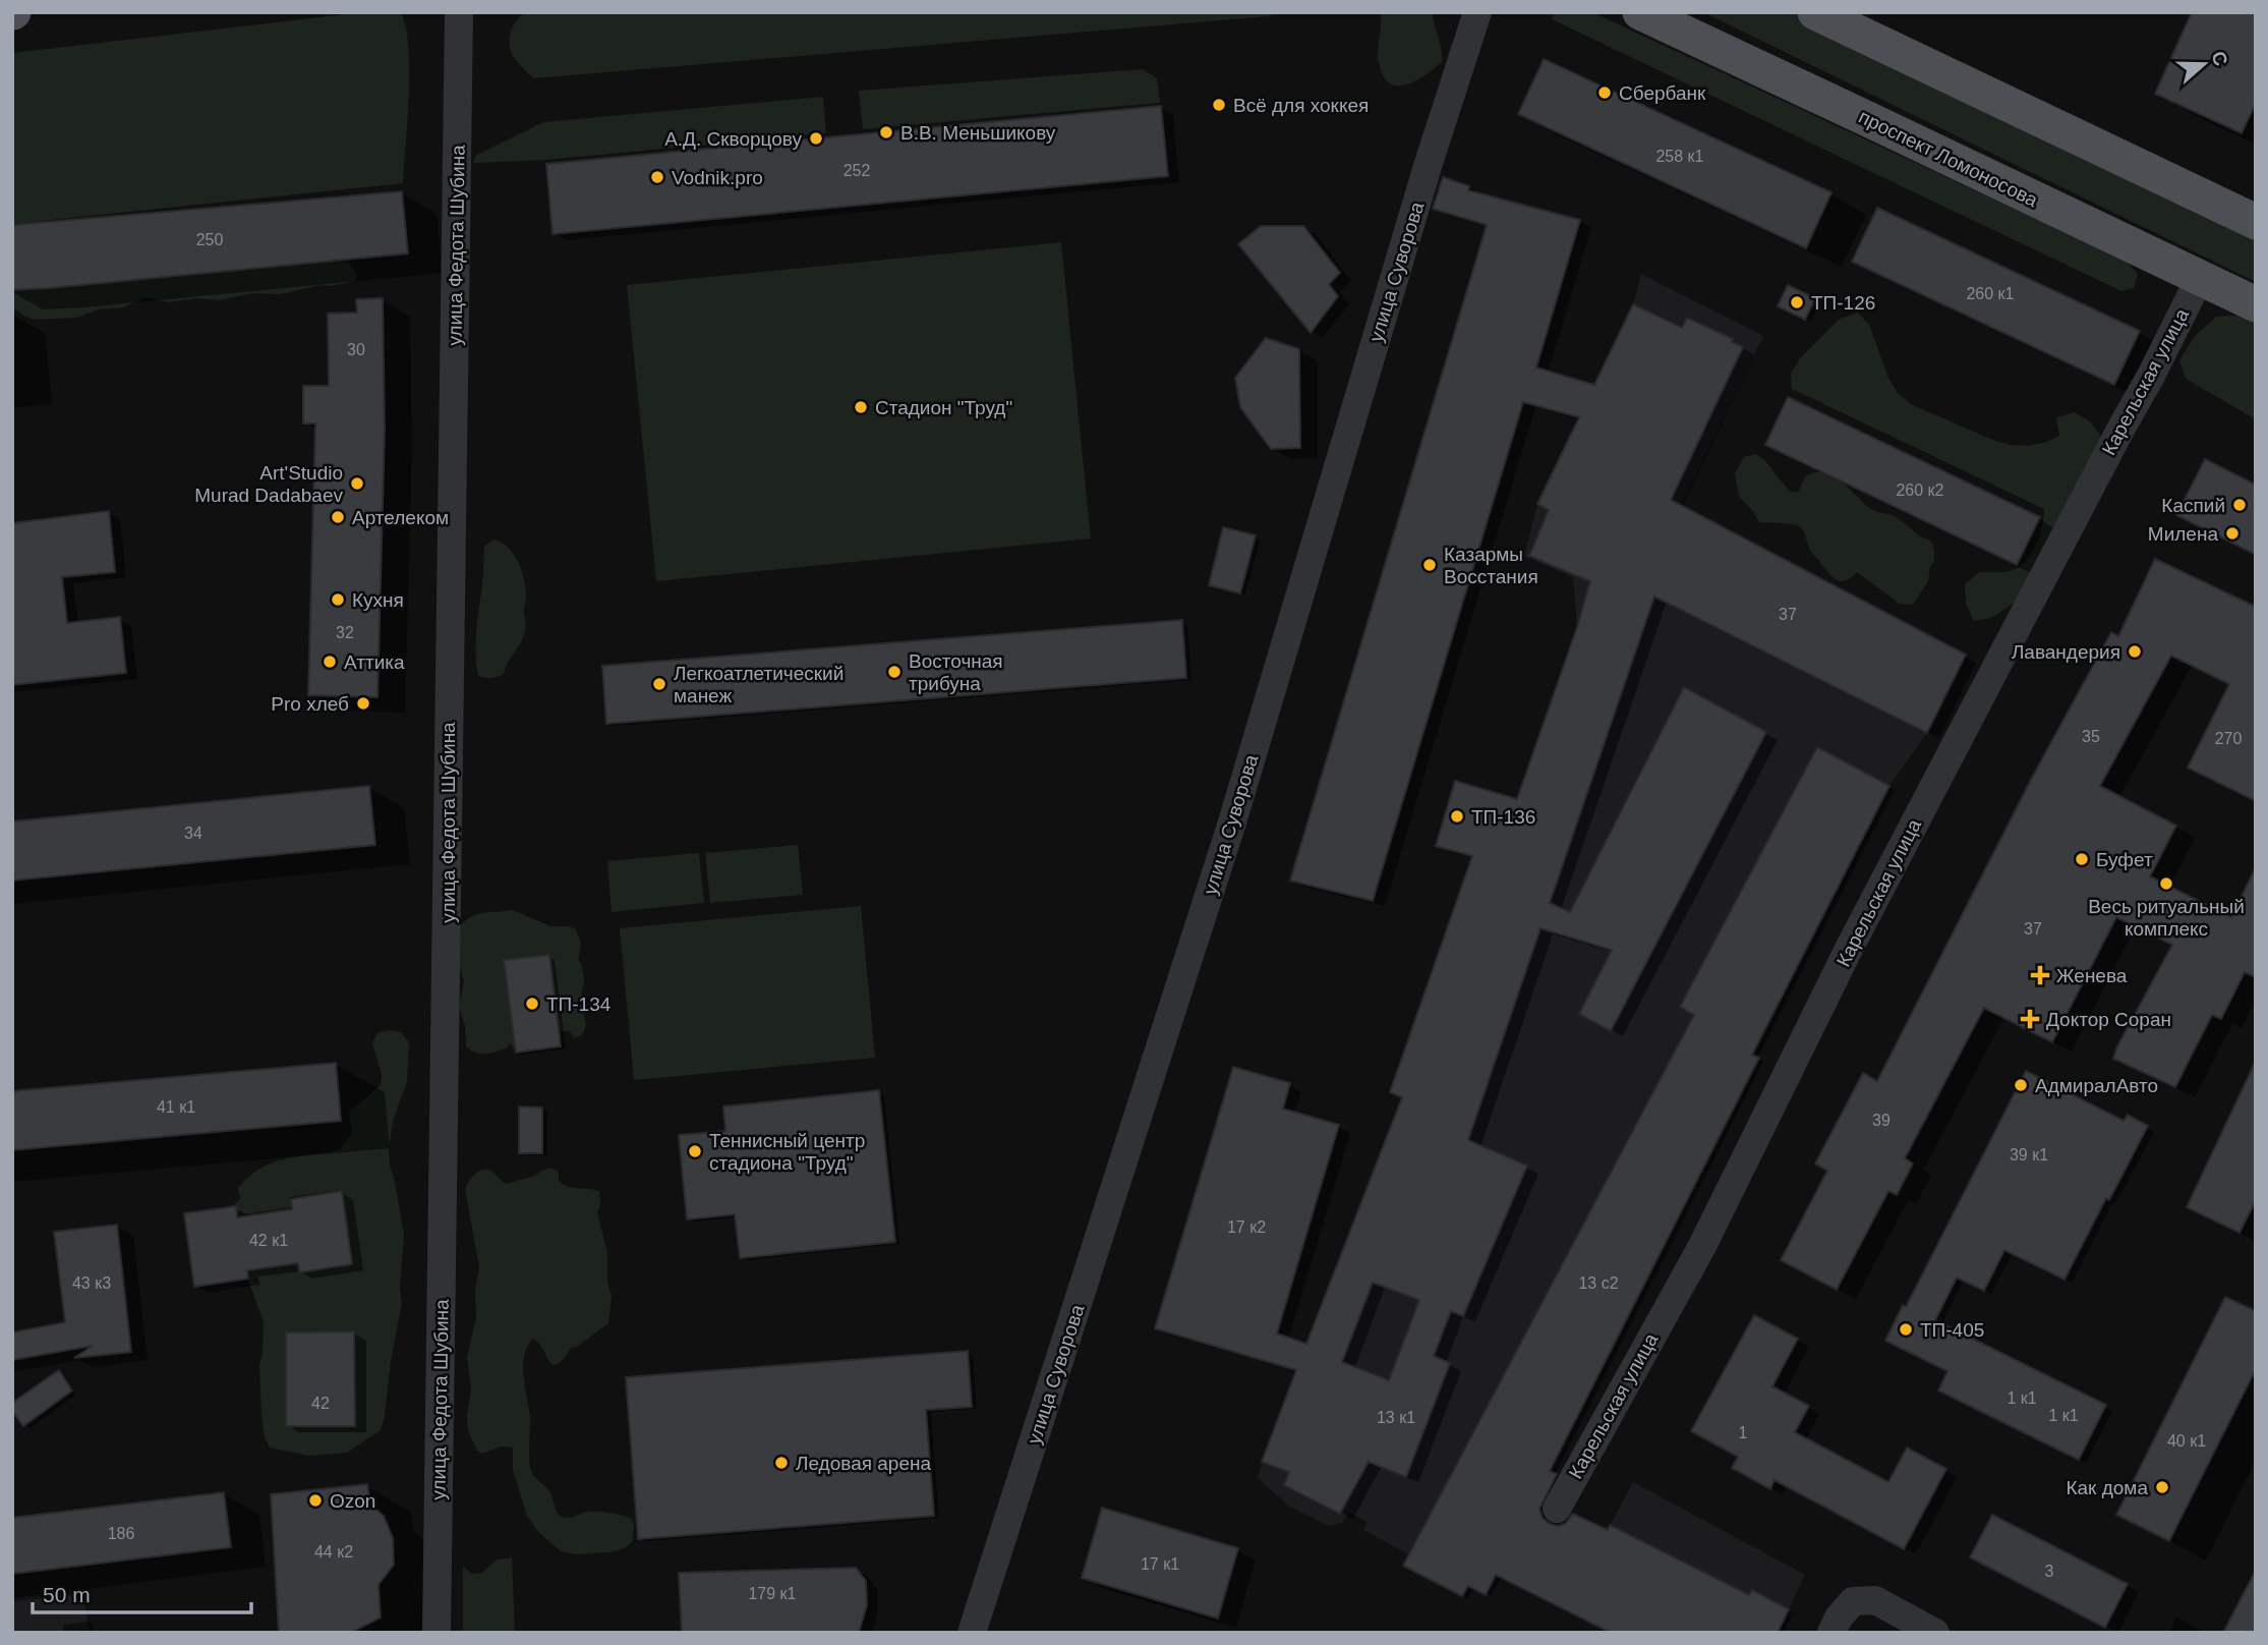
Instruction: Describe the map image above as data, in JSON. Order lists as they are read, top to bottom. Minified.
{"streets":{"main road":["проспект Ломоносова"],"street":["улица Федота Шубина","улица Суворова","Карельская улица"]},"crossings":[["проспект Ломоносова","Карельская улица"]],"places":{"other":["Сбербанк","Всё для хоккея","В.В. Меньшикову","А.Д. Скворцову","Vodnik.pro","ТП-126","Стадион \"Труд\"","Art'Studio Murad Dadabaev","Каспий","Артелеком","Милена","Казармы Восстания","Кухня","Лавандерия","Аттика","Восточная трибуна","Легкоатлетический манеж","Pro хлеб","ТП-136","Буфет","Весь ритуальный комплекс","ТП-134","АдмиралАвто","Теннисный центр стадиона \"Труд\"","ТП-405","Ледовая арена","Как дома","Ozon"],"health":["Женева","Доктор Соран"]},"house_numbers":["258 к1","252","250","260 к1","30","260 к2","37","32","35","270","34","37","41 к1","39","39 к1","17 к2","42 к1","43 к3","13 с2","1 к1","42","1 к1","13 к1","1","40 к1","186","44 к2","17 к1","3","179 к1"],"scale_bar":"50 m","north":"right"}
